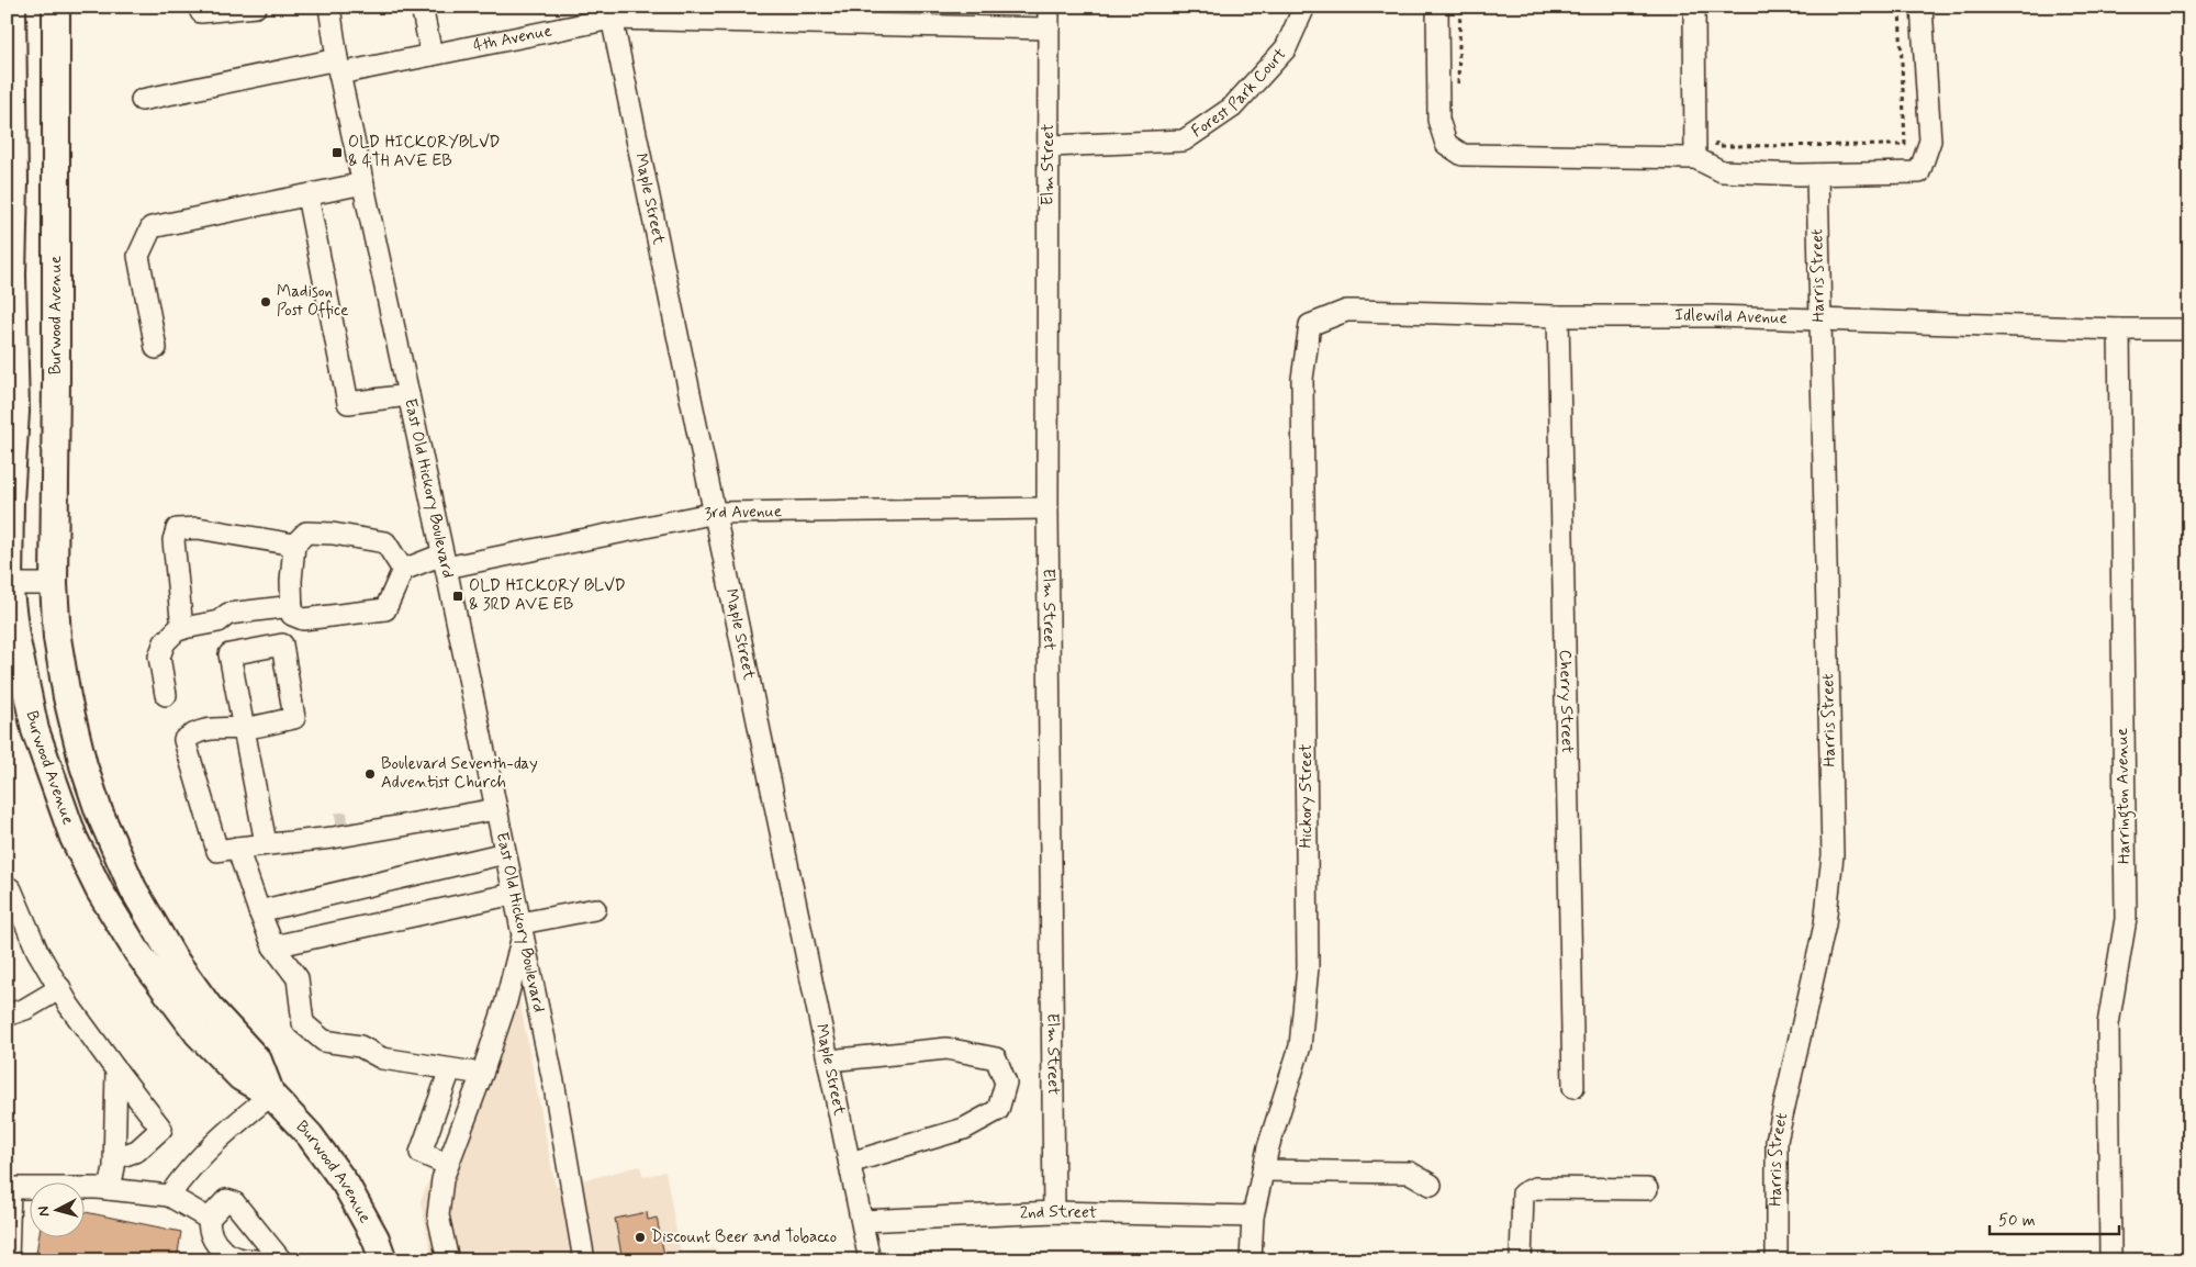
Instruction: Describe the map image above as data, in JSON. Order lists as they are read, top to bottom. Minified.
{"streets":{"main road":["Burwood Avenue"],"street":["4th Avenue","Forest Park Court","Elm Street","Maple Street","Harris Street","Idlewild Avenue","East Old Hickory Boulevard","3rd Avenue","Cherry Street","Hickory Street","Harrington Avenue","2nd Street"]},"crossings":[["4th Avenue","Elm Street"],["4th Avenue","Maple Street"],["4th Avenue","East Old Hickory Boulevard"],["Forest Park Court","Elm Street"],["Elm Street","3rd Avenue"],["Elm Street","2nd Street"],["Maple Street","3rd Avenue"],["Maple Street","2nd Street"],["Harris Street","Idlewild Avenue"],["Idlewild Avenue","Cherry Street"],["Idlewild Avenue","Hickory Street"],["Idlewild Avenue","Harrington Avenue"],["East Old Hickory Boulevard","3rd Avenue"],["Hickory Street","2nd Street"]],"places":{"transit":["OLD HICKORYBLVD & 4TH AVE EB","OLD HICKORY BLVD & 3RD AVE EB"],"other":["Madison Post Office","Boulevard Seventh-day Adventist Church","Discount Beer and Tobacco"]},"scale_bar":"50 m","north":"left"}
